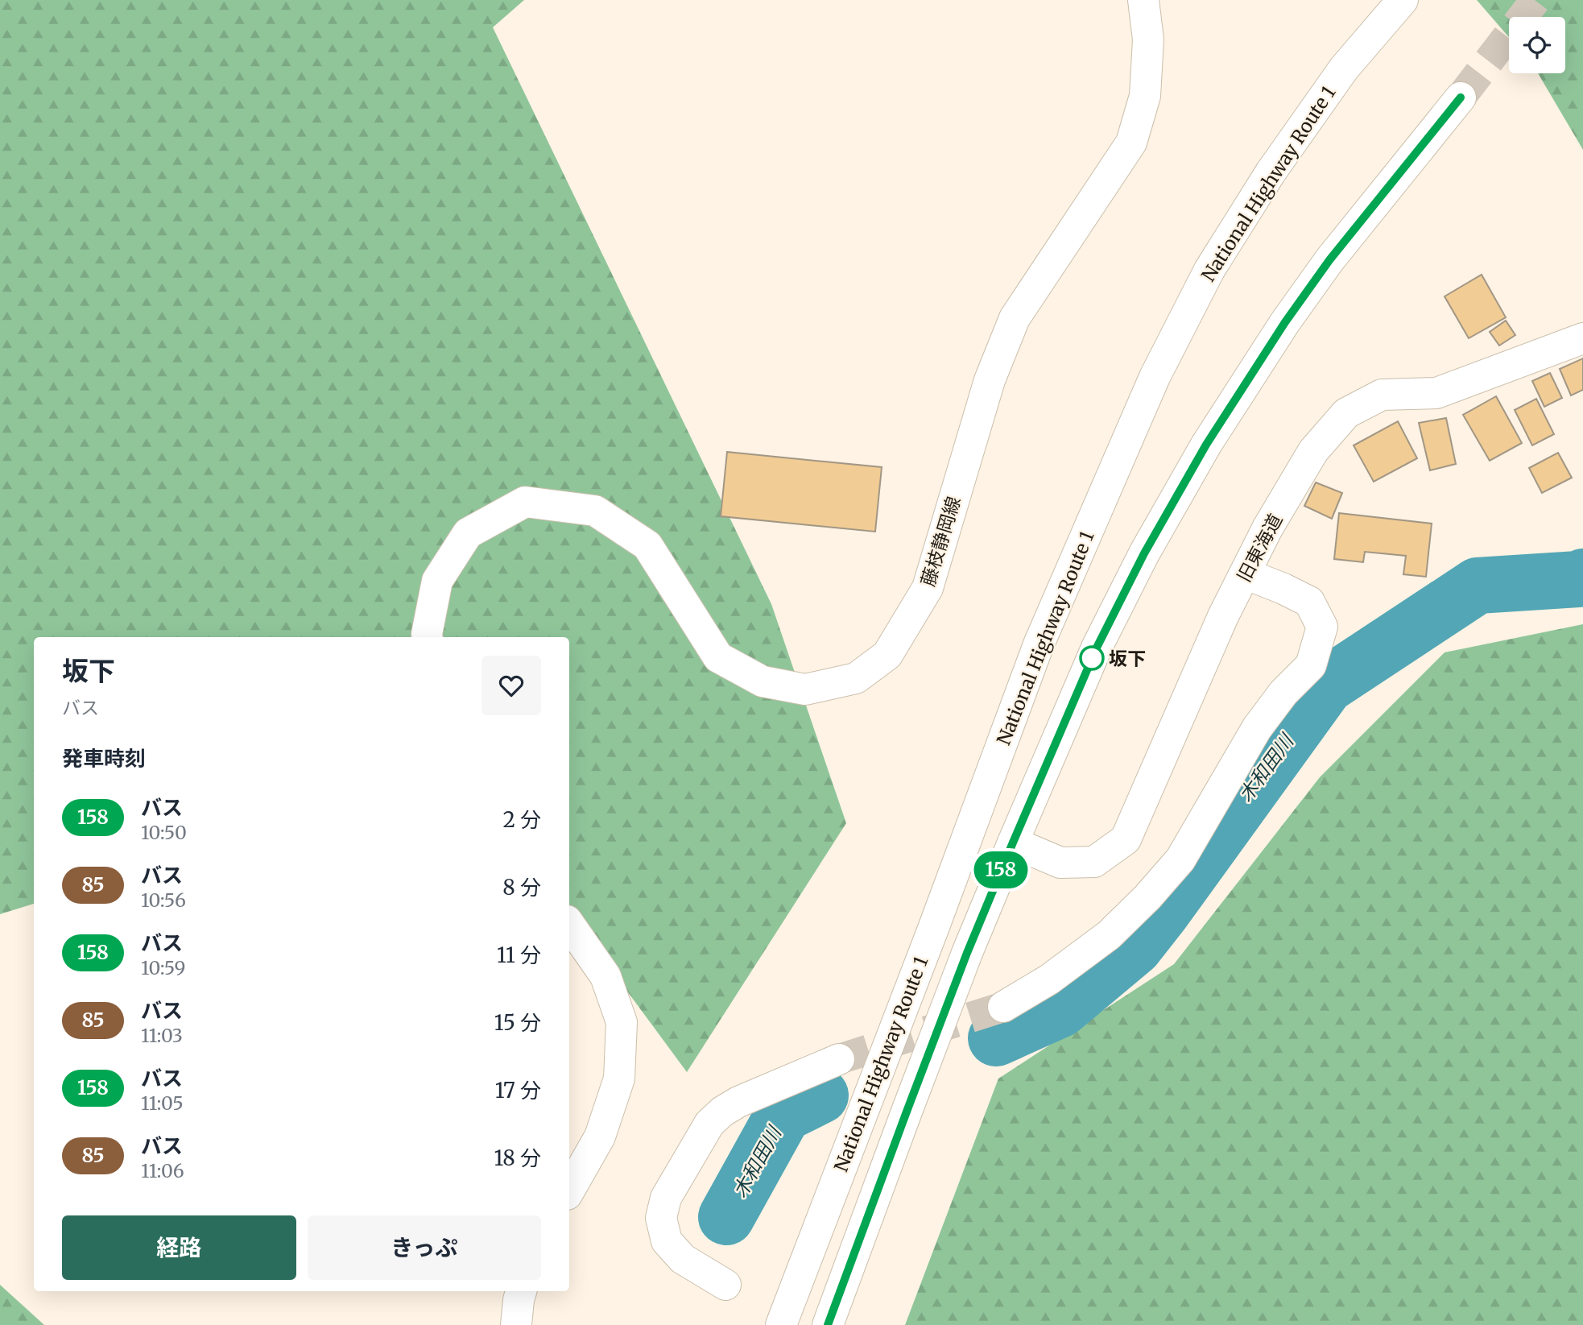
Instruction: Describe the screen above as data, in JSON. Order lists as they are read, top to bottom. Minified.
{"streets":{"main road":["National Highway Route 1","藤枝静岡線","旧東海道"]},"water":["木和田川"],"places":["坂下"],"lines":["bus line 158"],"page":{"on_map":"158","heading":[["坂下","バス"],"発車時刻"],"list":[{"mark":"158","name":"バス","note":"10:50","value":"2 分"},{"mark":"85","name":"バス","note":"10:56","value":"8 分"},{"mark":"158","name":"バス","note":"10:59","value":"11 分"},{"mark":"85","name":"バス","note":"11:03","value":"15 分"},{"mark":"158","name":"バス","note":"11:05","value":"17 分"},{"mark":"85","name":"バス","note":"11:06","value":"18 分"}],"buttons":["経路","きっぷ"]}}
